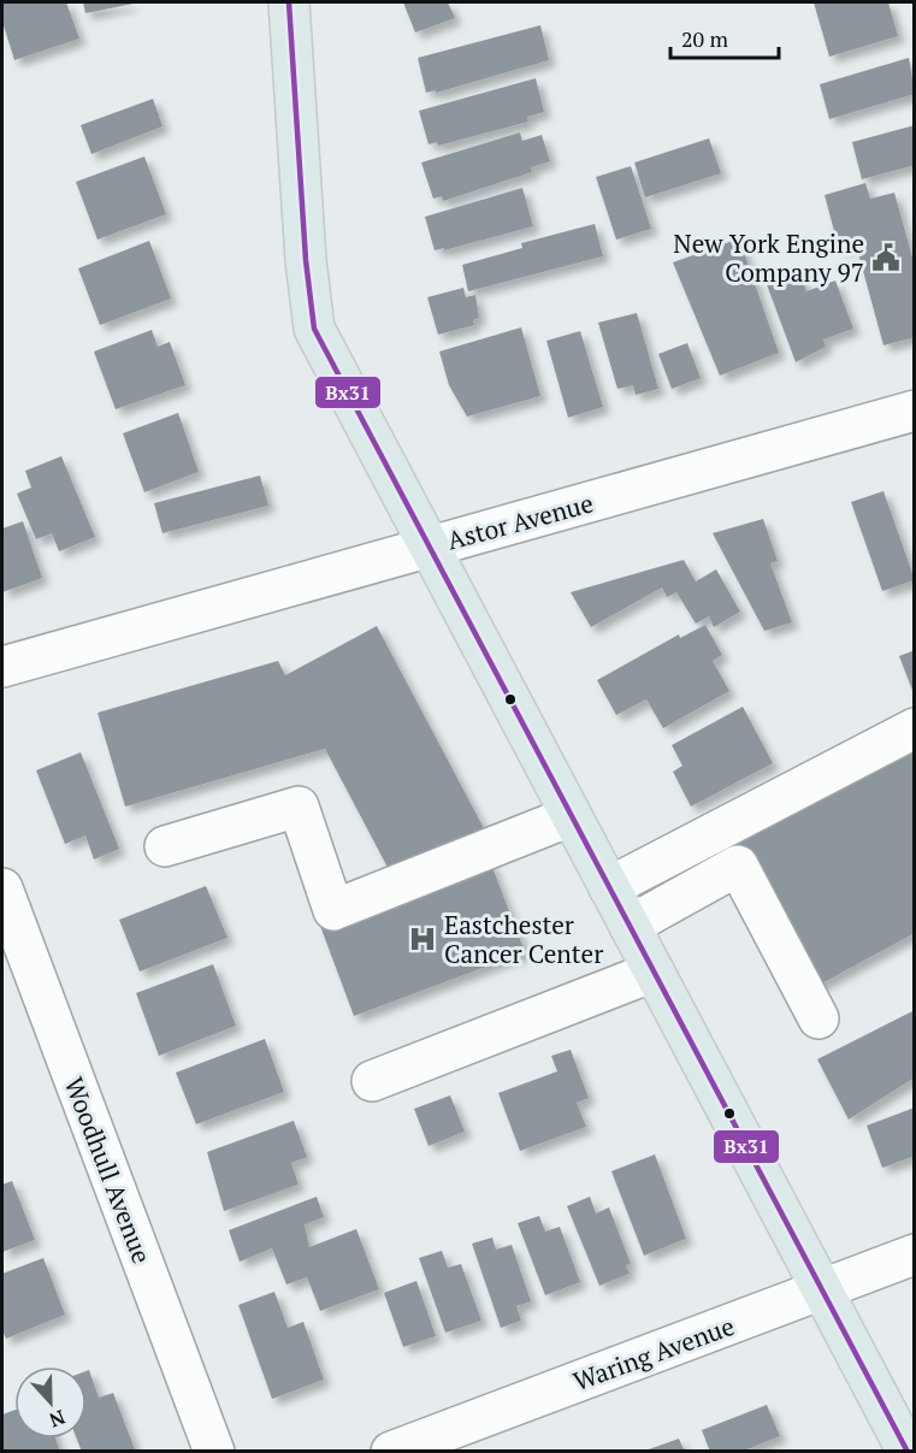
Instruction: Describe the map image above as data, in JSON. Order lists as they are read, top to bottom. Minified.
{"streets":{"street":["Astor Avenue","Woodhull Avenue","Waring Avenue"]},"places":{"public building":["New York Engine Company 97"],"hospital":["Eastchester Cancer Center"]},"lines":["transit line Bx31"],"scale_bar":"20 m","north":"bottom"}
